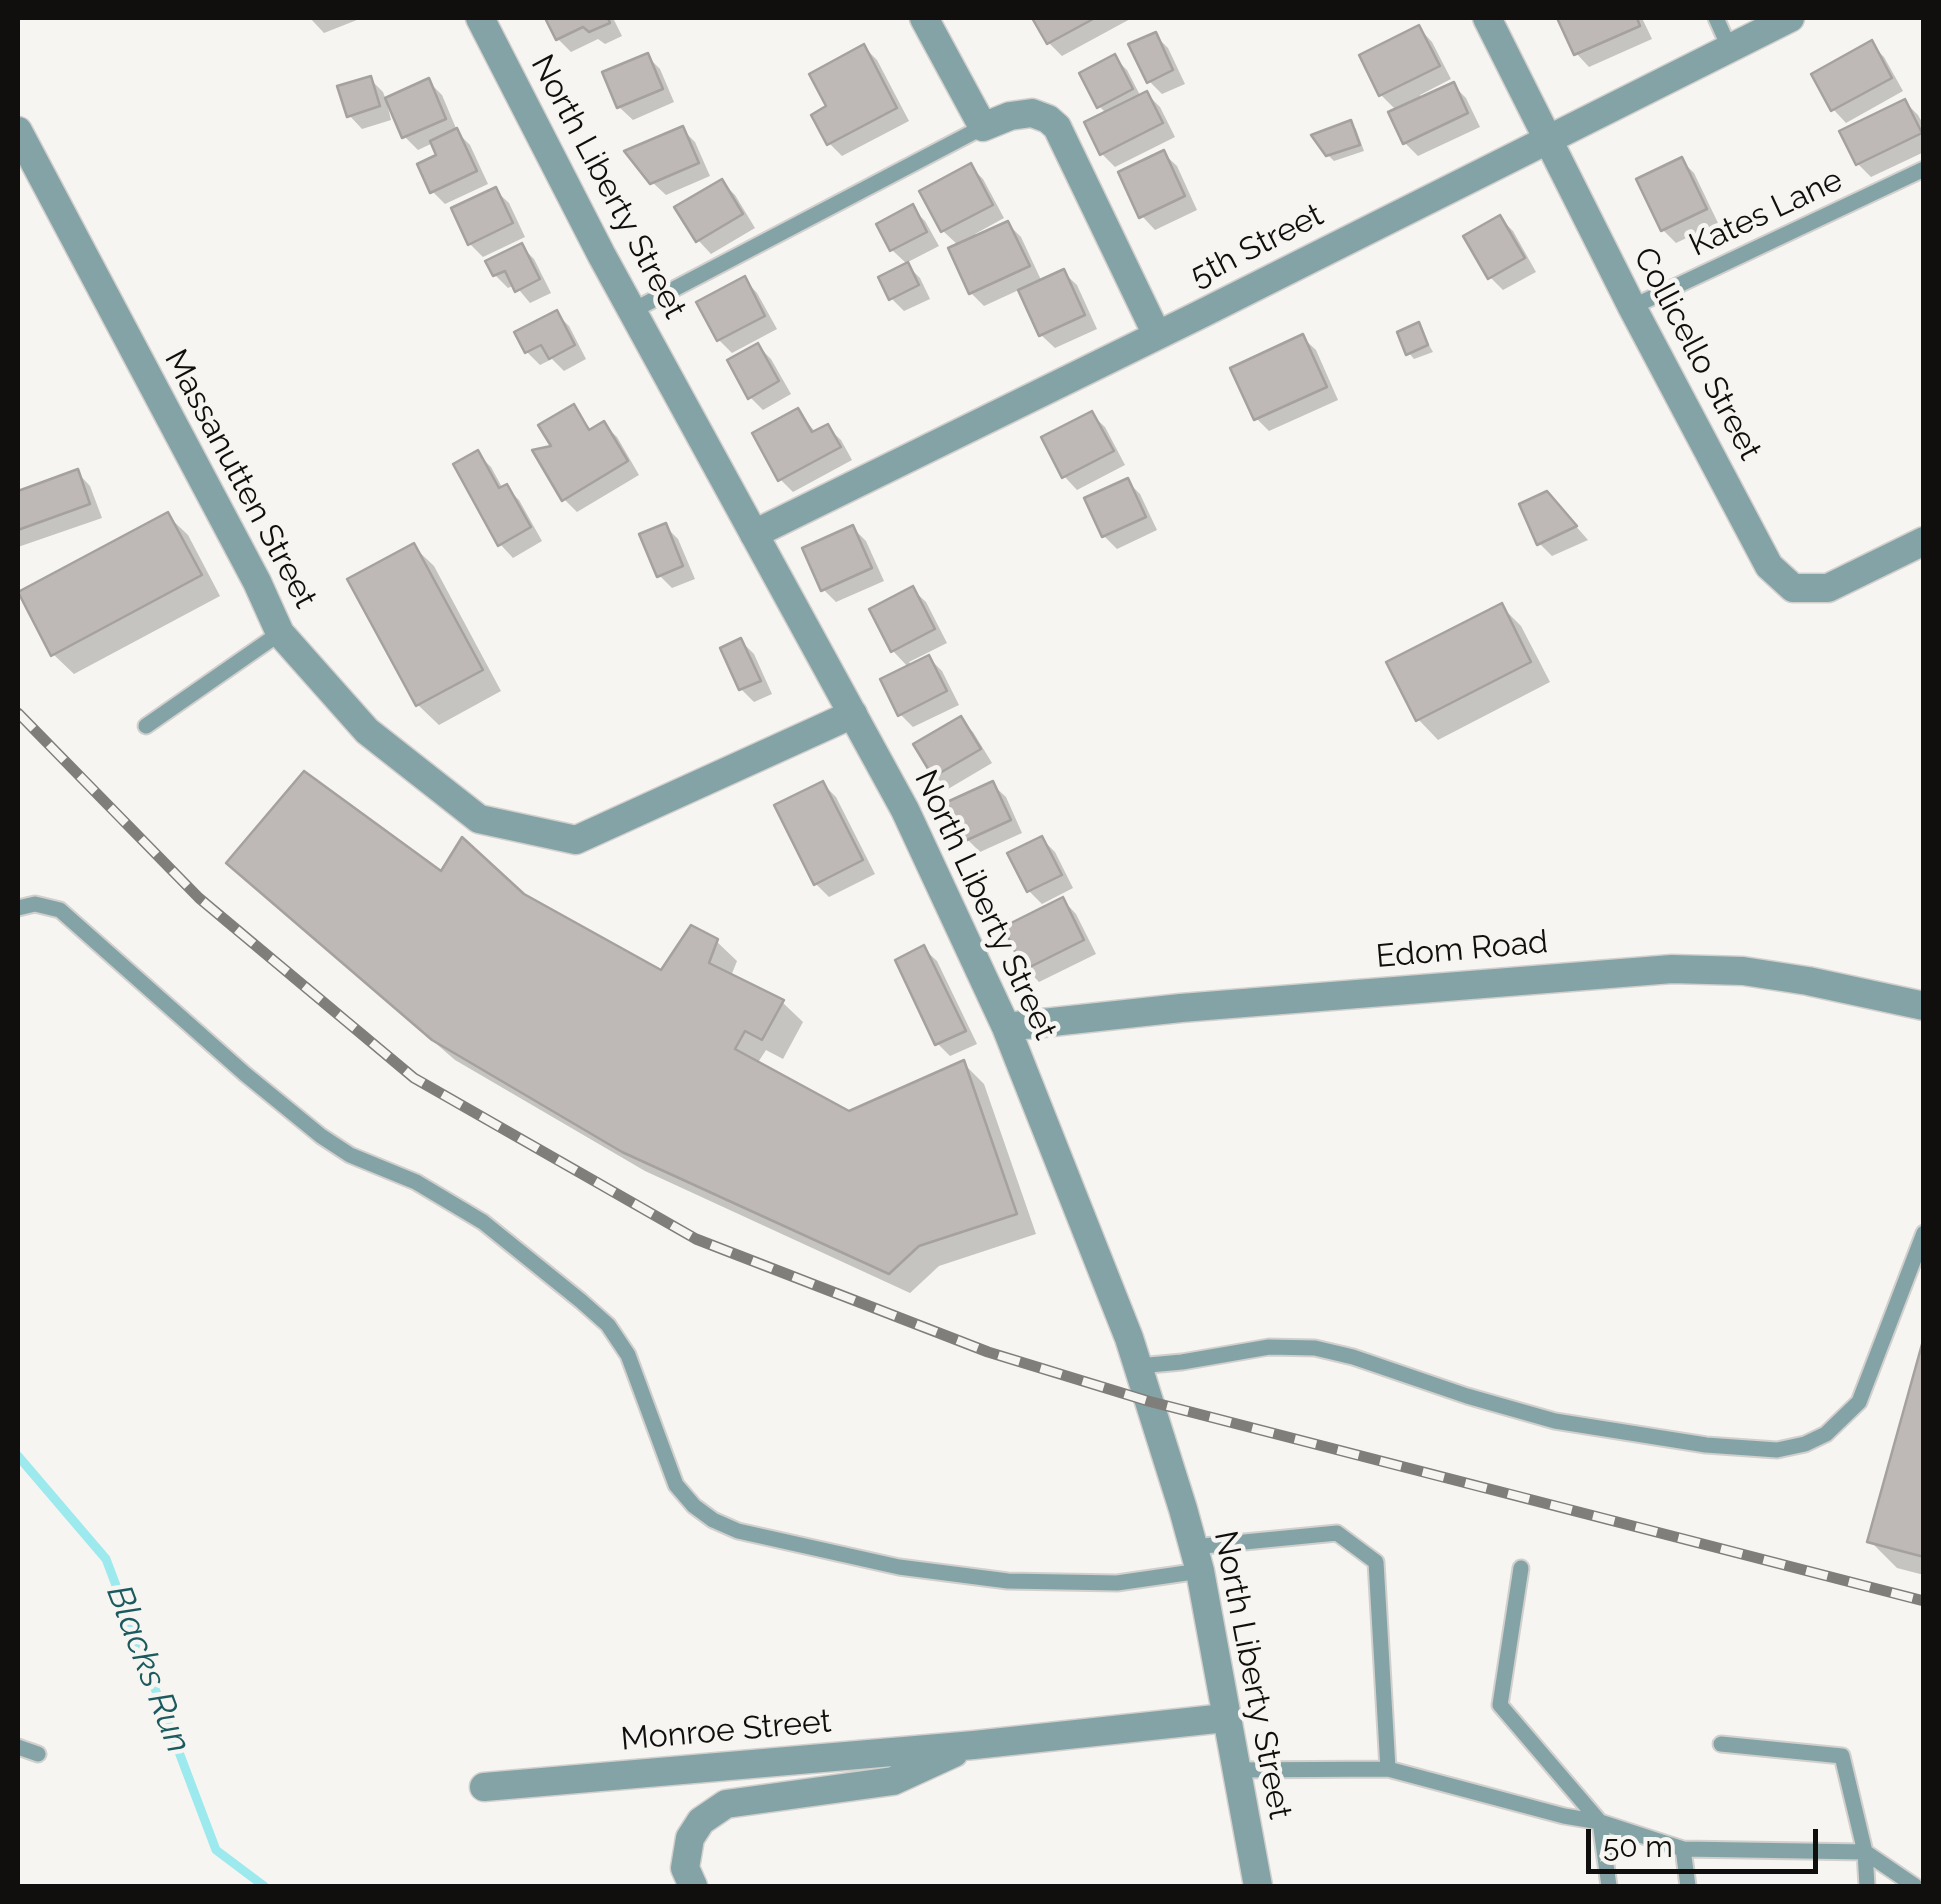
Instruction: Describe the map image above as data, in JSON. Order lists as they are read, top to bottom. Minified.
{"streets":{"street":["North Liberty Street","5th Street","Collicello Street","Massanutten Street","Edom Road","Monroe Street"],"lane":["Kates Lane"]},"crossings":[["North Liberty Street","5th Street"],["North Liberty Street","Massanutten Street"],["North Liberty Street","Edom Road"],["North Liberty Street","Monroe Street"],["Kates Lane","Collicello Street"],["5th Street","Collicello Street"]],"water":["Blacks Run"],"scale_bar":"50 m"}
